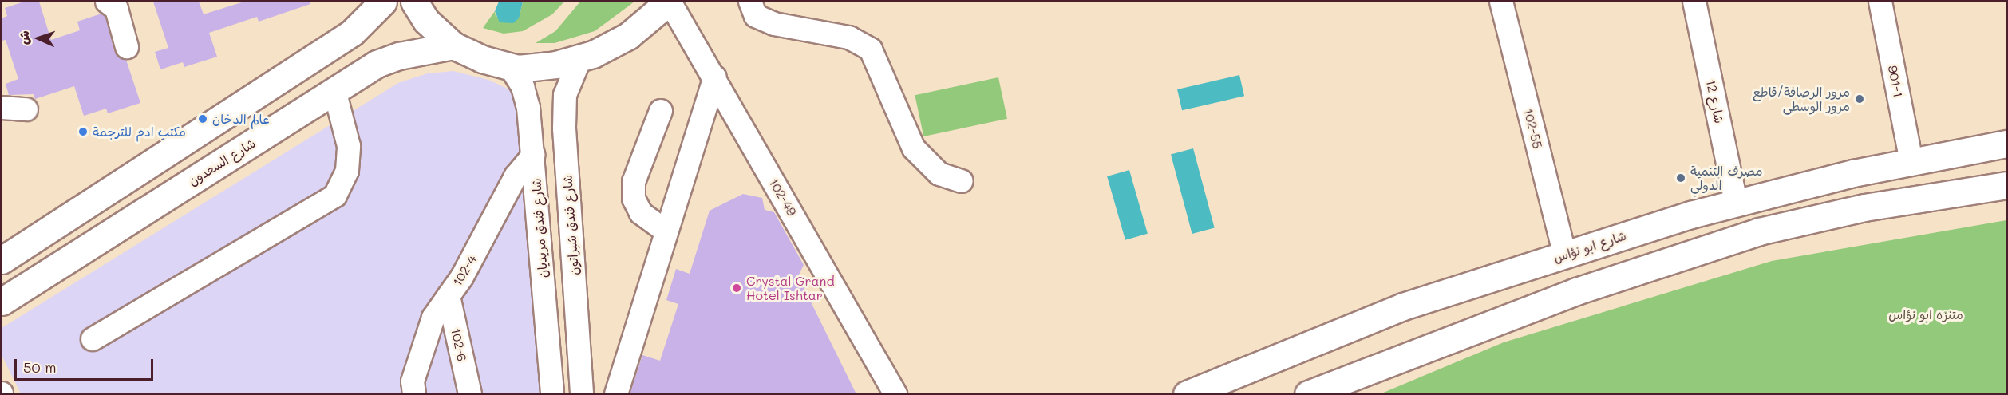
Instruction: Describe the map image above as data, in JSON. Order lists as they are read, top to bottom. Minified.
{"streets":{"main road":["شارع السعدون","شارع ابو نؤاس"],"street":["901-1","شارع 12","102-55","102-49","شارع فندق شيراتون","شارع فندق مريديان","102-4","102-6"]},"crossings":[["901-1","شارع ابو نؤاس"],["شارع 12","شارع ابو نؤاس"],["102-55","شارع ابو نؤاس"],["شارع فندق مريديان","102-4"],["102-4","102-6"]],"parks":["متنزه ابو نؤاس"],"places":["مرور الرصافة/قاطع مرور الوسطى","عالم الدخان","مكتب ادم للترجمة","مصرف التنمية الدولي","Crystal Grand Hotel Ishtar"],"scale_bar":"50 m","north":"left"}
